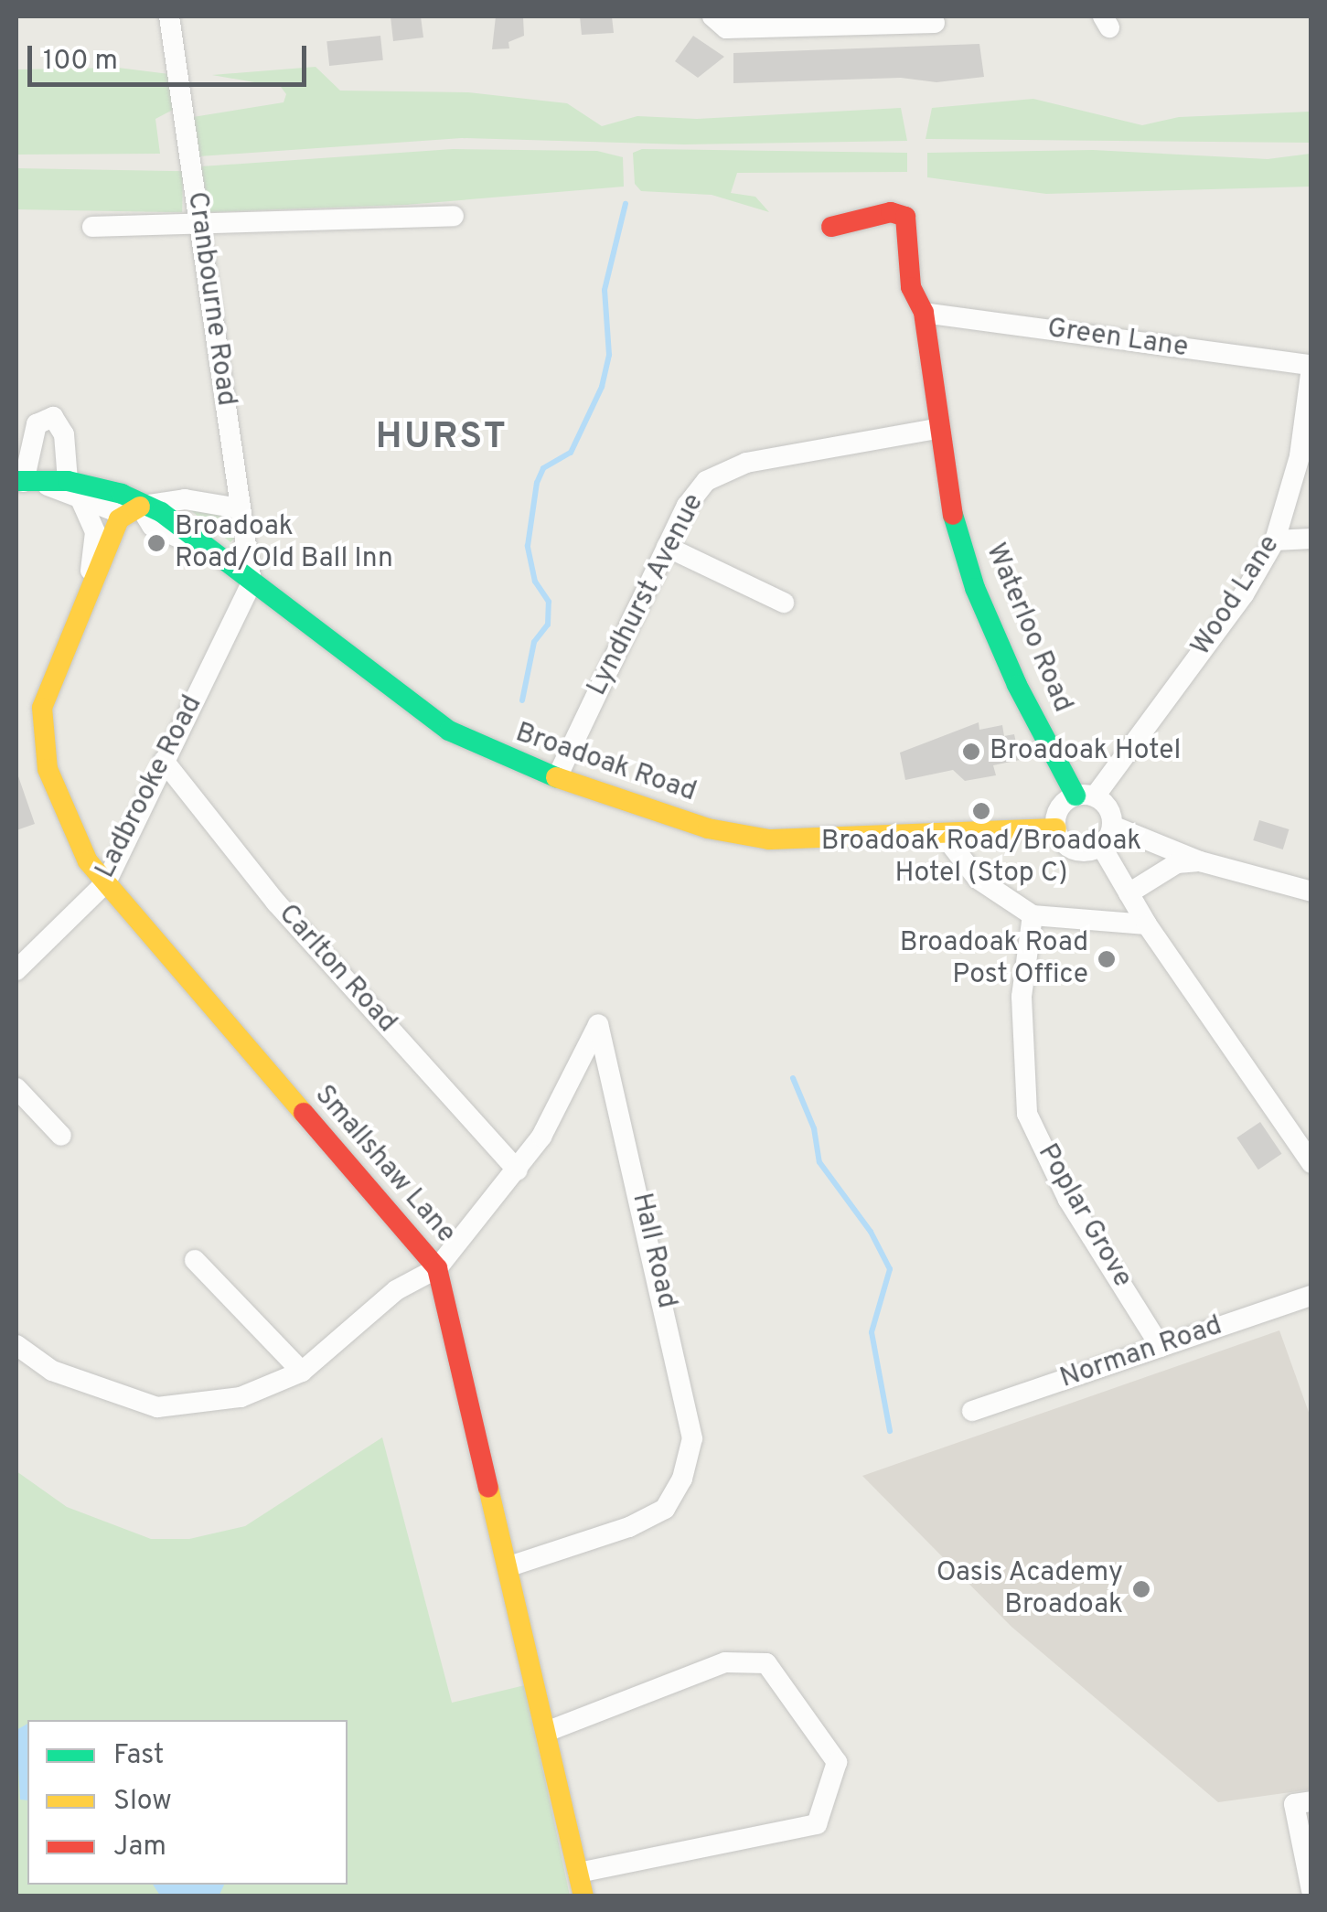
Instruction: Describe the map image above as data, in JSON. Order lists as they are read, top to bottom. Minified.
{"streets":{"street":["Cranbourne Road","Green Lane","Lyndhurst Avenue","Wood Lane","Waterloo Road","Broadoak Road","Ladbrooke Road","Carlton Road","Smallshaw Lane","Poplar Grove","Hall Road","Norman Road"]},"crossings":[["Cranbourne Road","Broadoak Road"],["Cranbourne Road","Ladbrooke Road"],["Green Lane","Wood Lane"],["Green Lane","Waterloo Road"],["Lyndhurst Avenue","Waterloo Road"],["Lyndhurst Avenue","Broadoak Road"],["Wood Lane","Waterloo Road"],["Wood Lane","Broadoak Road"],["Waterloo Road","Broadoak Road"],["Broadoak Road","Ladbrooke Road"],["Broadoak Road","Smallshaw Lane"],["Ladbrooke Road","Carlton Road"],["Ladbrooke Road","Smallshaw Lane"],["Carlton Road","Hall Road"],["Smallshaw Lane","Hall Road"],["Poplar Grove","Norman Road"]],"districts":["HURST"],"places":["Broadoak Road/Old Ball Inn","Broadoak Hotel","Broadoak Road/Broadoak Hotel (Stop C)","Broadoak Road Post Office","Oasis Academy Broadoak"],"legend":["Fast","Slow","Jam"],"scale_bar":"100 m"}
